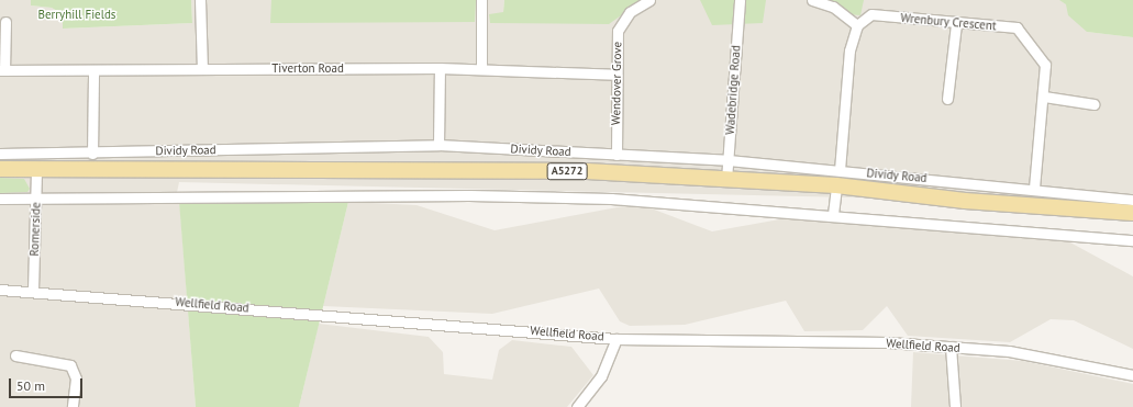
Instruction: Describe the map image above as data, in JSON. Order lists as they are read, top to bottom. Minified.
{"streets":{"main road":["Dividy Road","A5272"],"street":["Wrenbury Crescent","Tiverton Road","Wendover Grove","Wadebridge Road","Romerside","Wellfield Road"]},"crossings":[["Wrenbury Crescent","Dividy Road"],["Tiverton Road","Wendover Grove"],["Wendover Grove","Dividy Road"],["Wadebridge Road","Dividy Road"],["Dividy Road","Romerside"],["Romerside","Wellfield Road"]],"parks":["Berryhill Fields"],"scale_bar":"50 m"}
